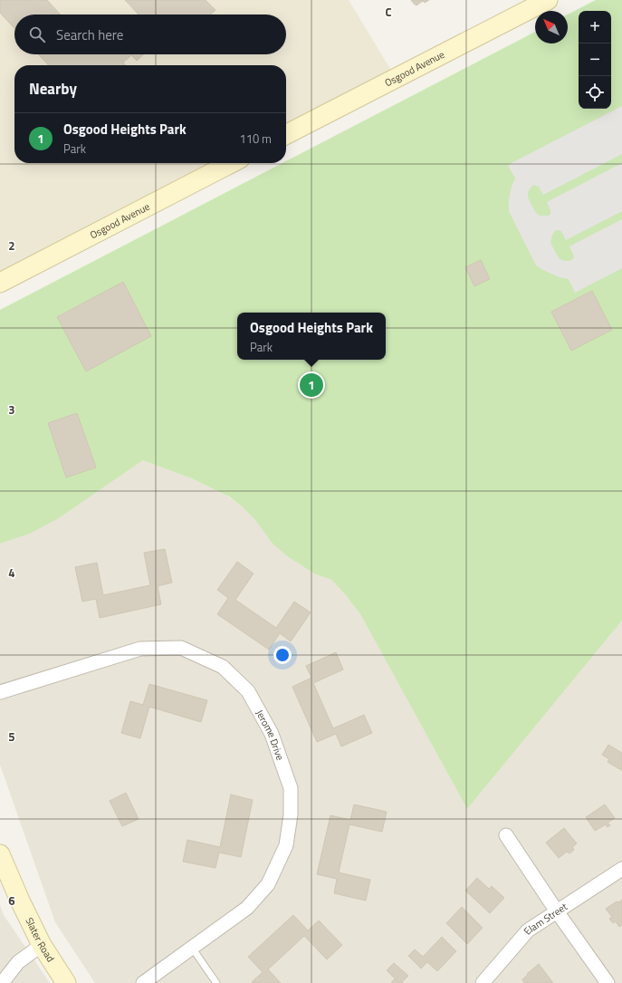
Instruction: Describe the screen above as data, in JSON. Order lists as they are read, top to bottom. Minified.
{"streets":{"street":["Osgood Avenue","Jerome Drive","Elam Street","Slater Road"]},"north":"top left","page":{"map_buttons":["+","−"],"search":"Search here","heading":"Nearby","list":[{"mark":"1","name":"Osgood Heights Park","note":"Park","value":"110 m"}],"popup":["Osgood Heights Park","Park"],"pins":"1"},"grid":{"columns":["C"],"rows":["2","3","4","5","6"]}}
